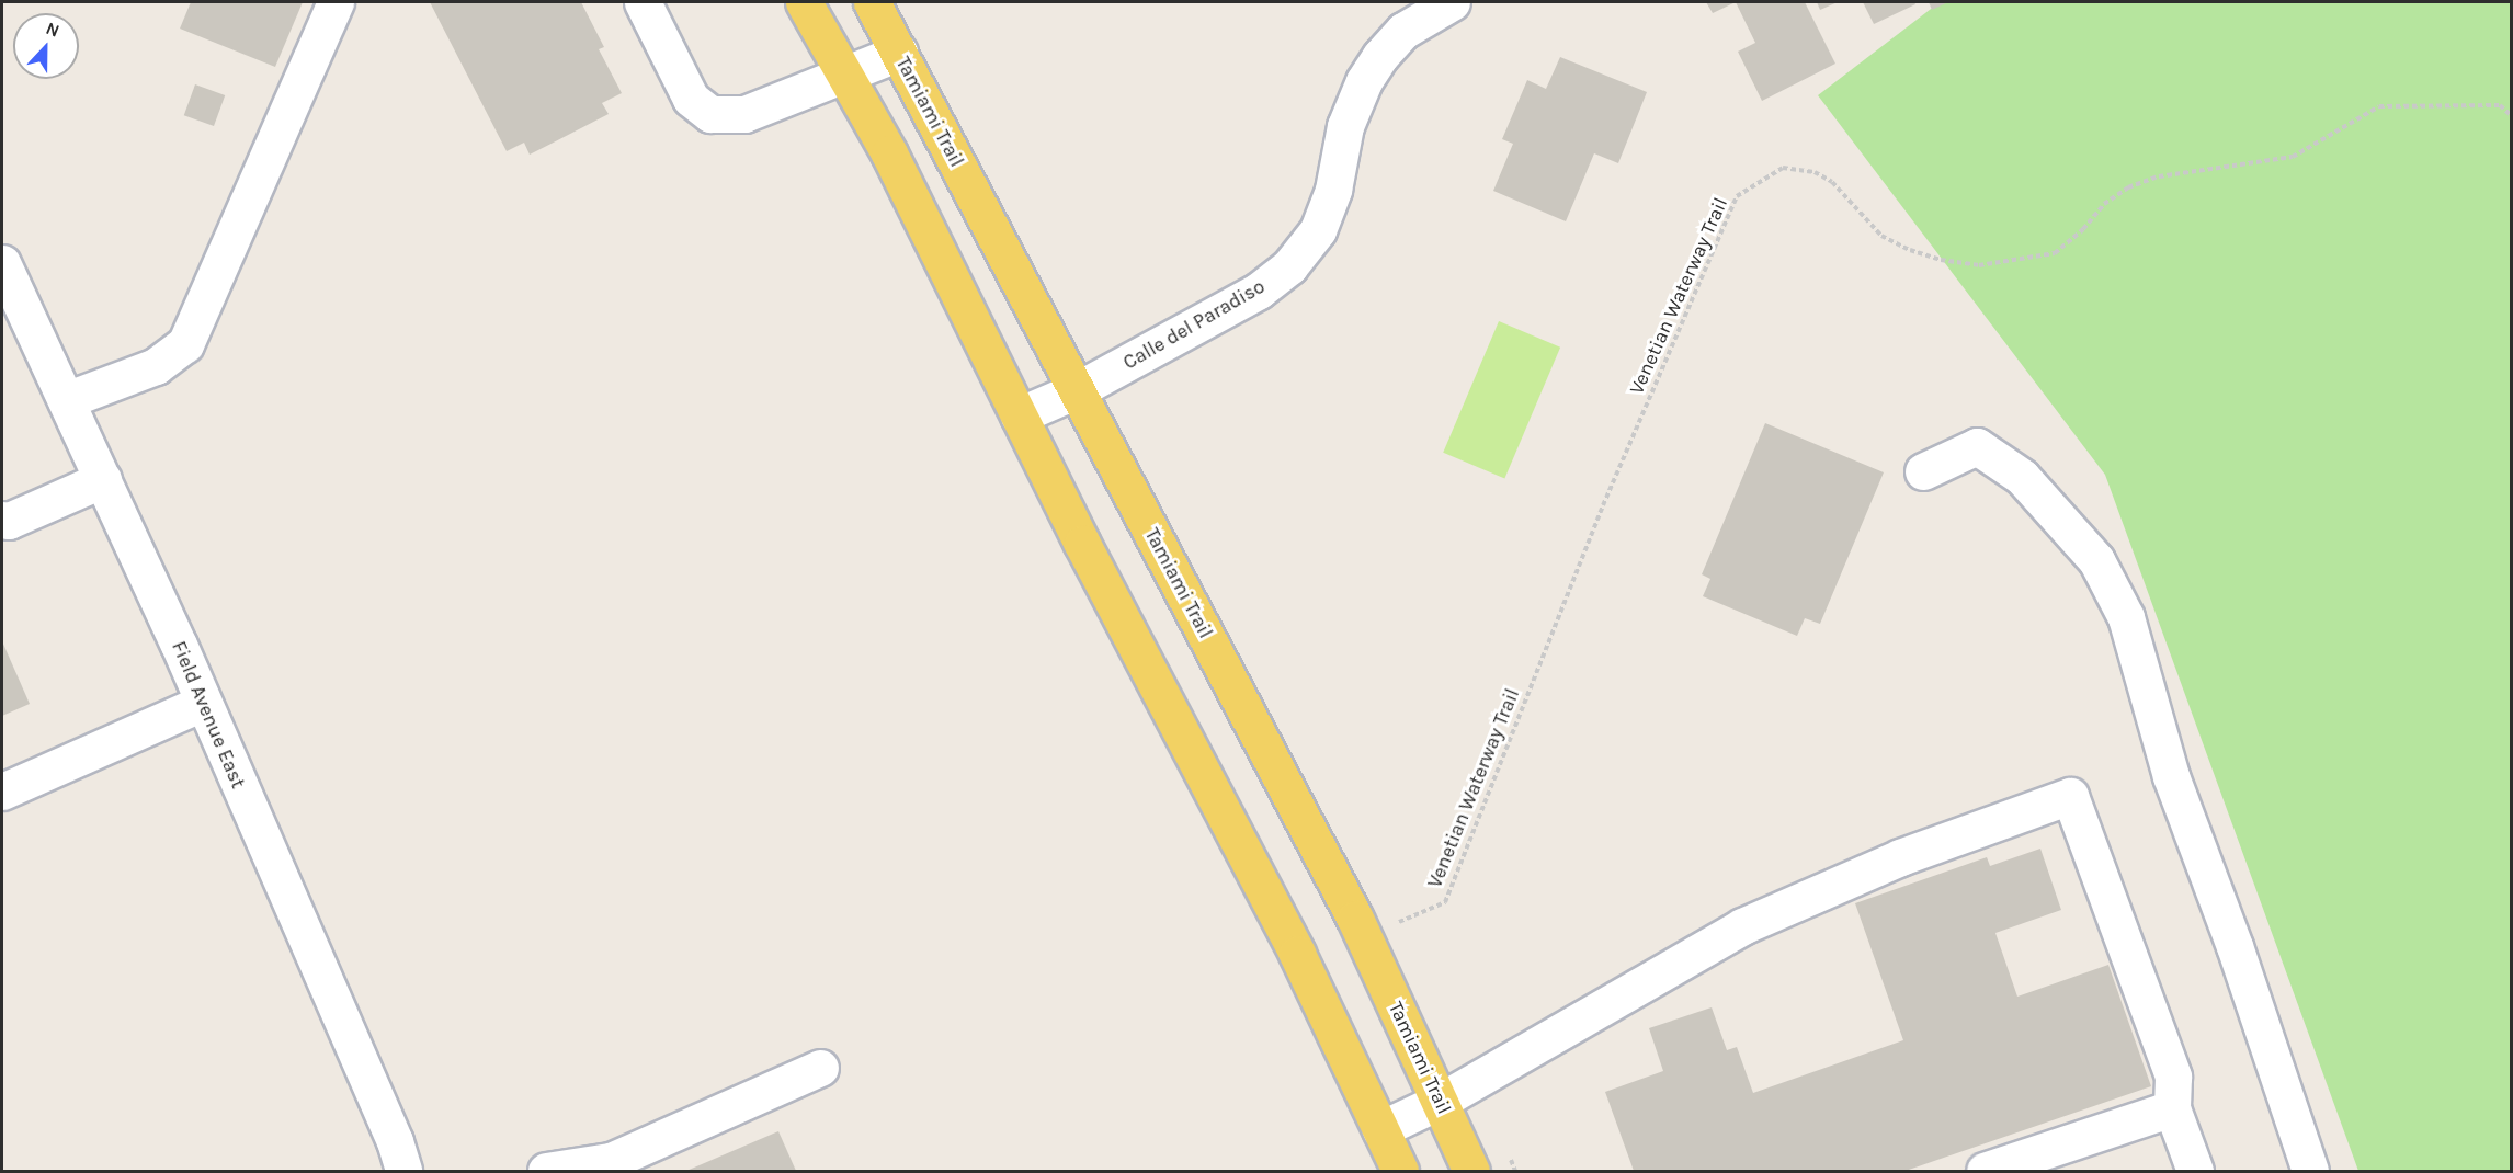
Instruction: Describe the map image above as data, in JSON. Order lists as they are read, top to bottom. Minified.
{"streets":{"main road":["Tamiami Trail"],"street":["Calle del Paradiso","Field Avenue East"],"path":["Venetian Waterway Trail"]},"crossings":[["Tamiami Trail","Calle del Paradiso"]],"north":"top"}
